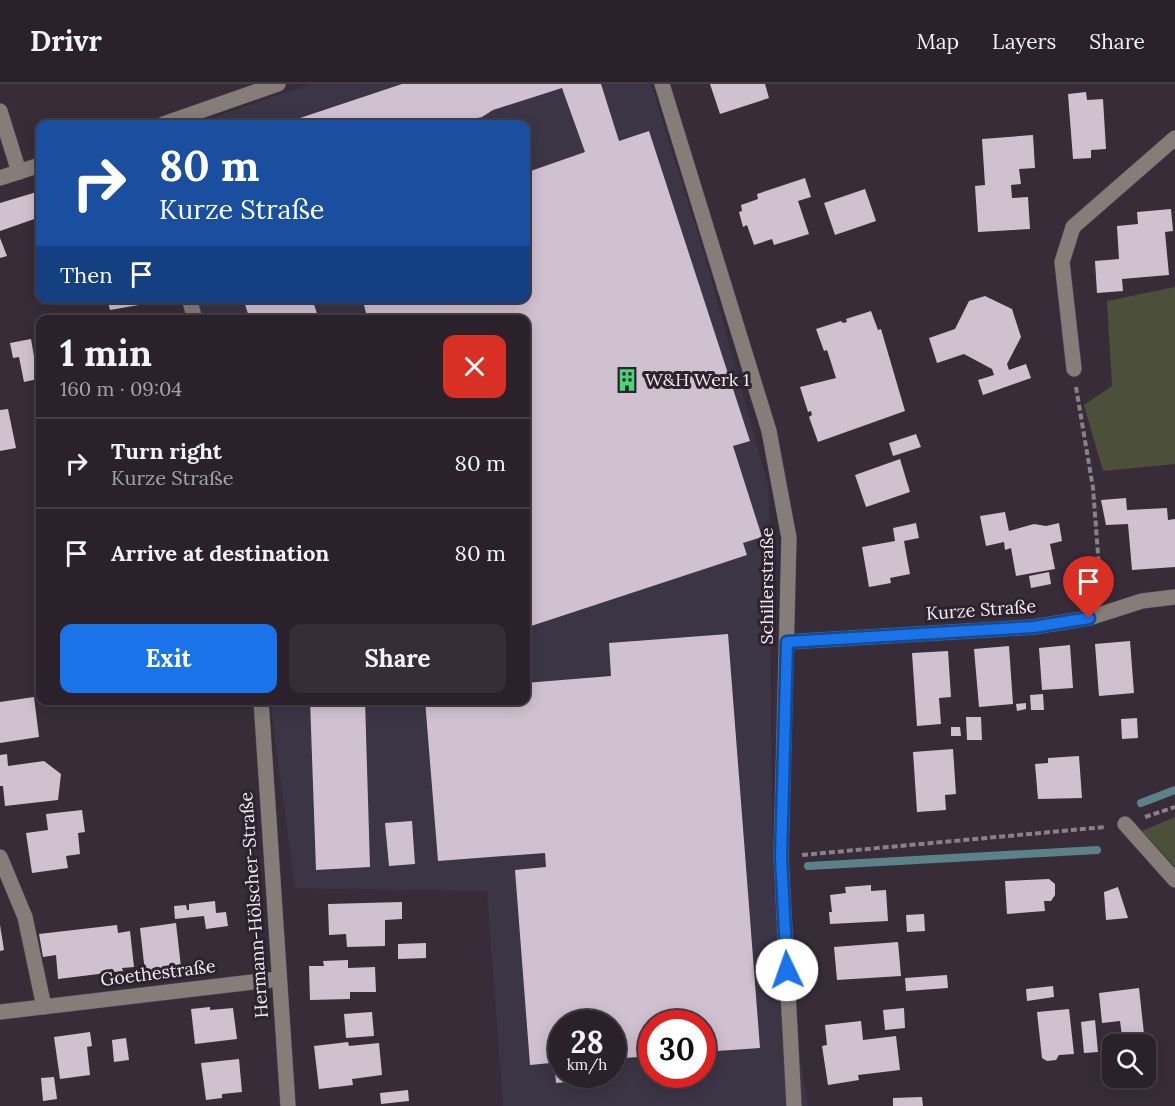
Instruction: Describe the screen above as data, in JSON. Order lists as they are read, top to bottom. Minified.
{"streets":{"street":["Schillerstraße","Kurze Straße","Hermann-Hölscher-Straße","Goethestraße"]},"crossings":[["Schillerstraße","Kurze Straße"],["Hermann-Hölscher-Straße","Goethestraße"]],"places":{"building":["W&H Werk 1"]},"page":{"header":"Drivr","nav":["Map","Layers","Share"],"turn":["80 m","Kurze Straße"],"then":"Then","heading":["1 min","160 m · 09:04"],"list":[{"name":"Turn right","note":"Kurze Straße","value":"80 m"},{"name":"Arrive at destination","value":"80 m"}],"buttons":["Exit","Share"],"speed":"28 km/h","limit":"30"}}
